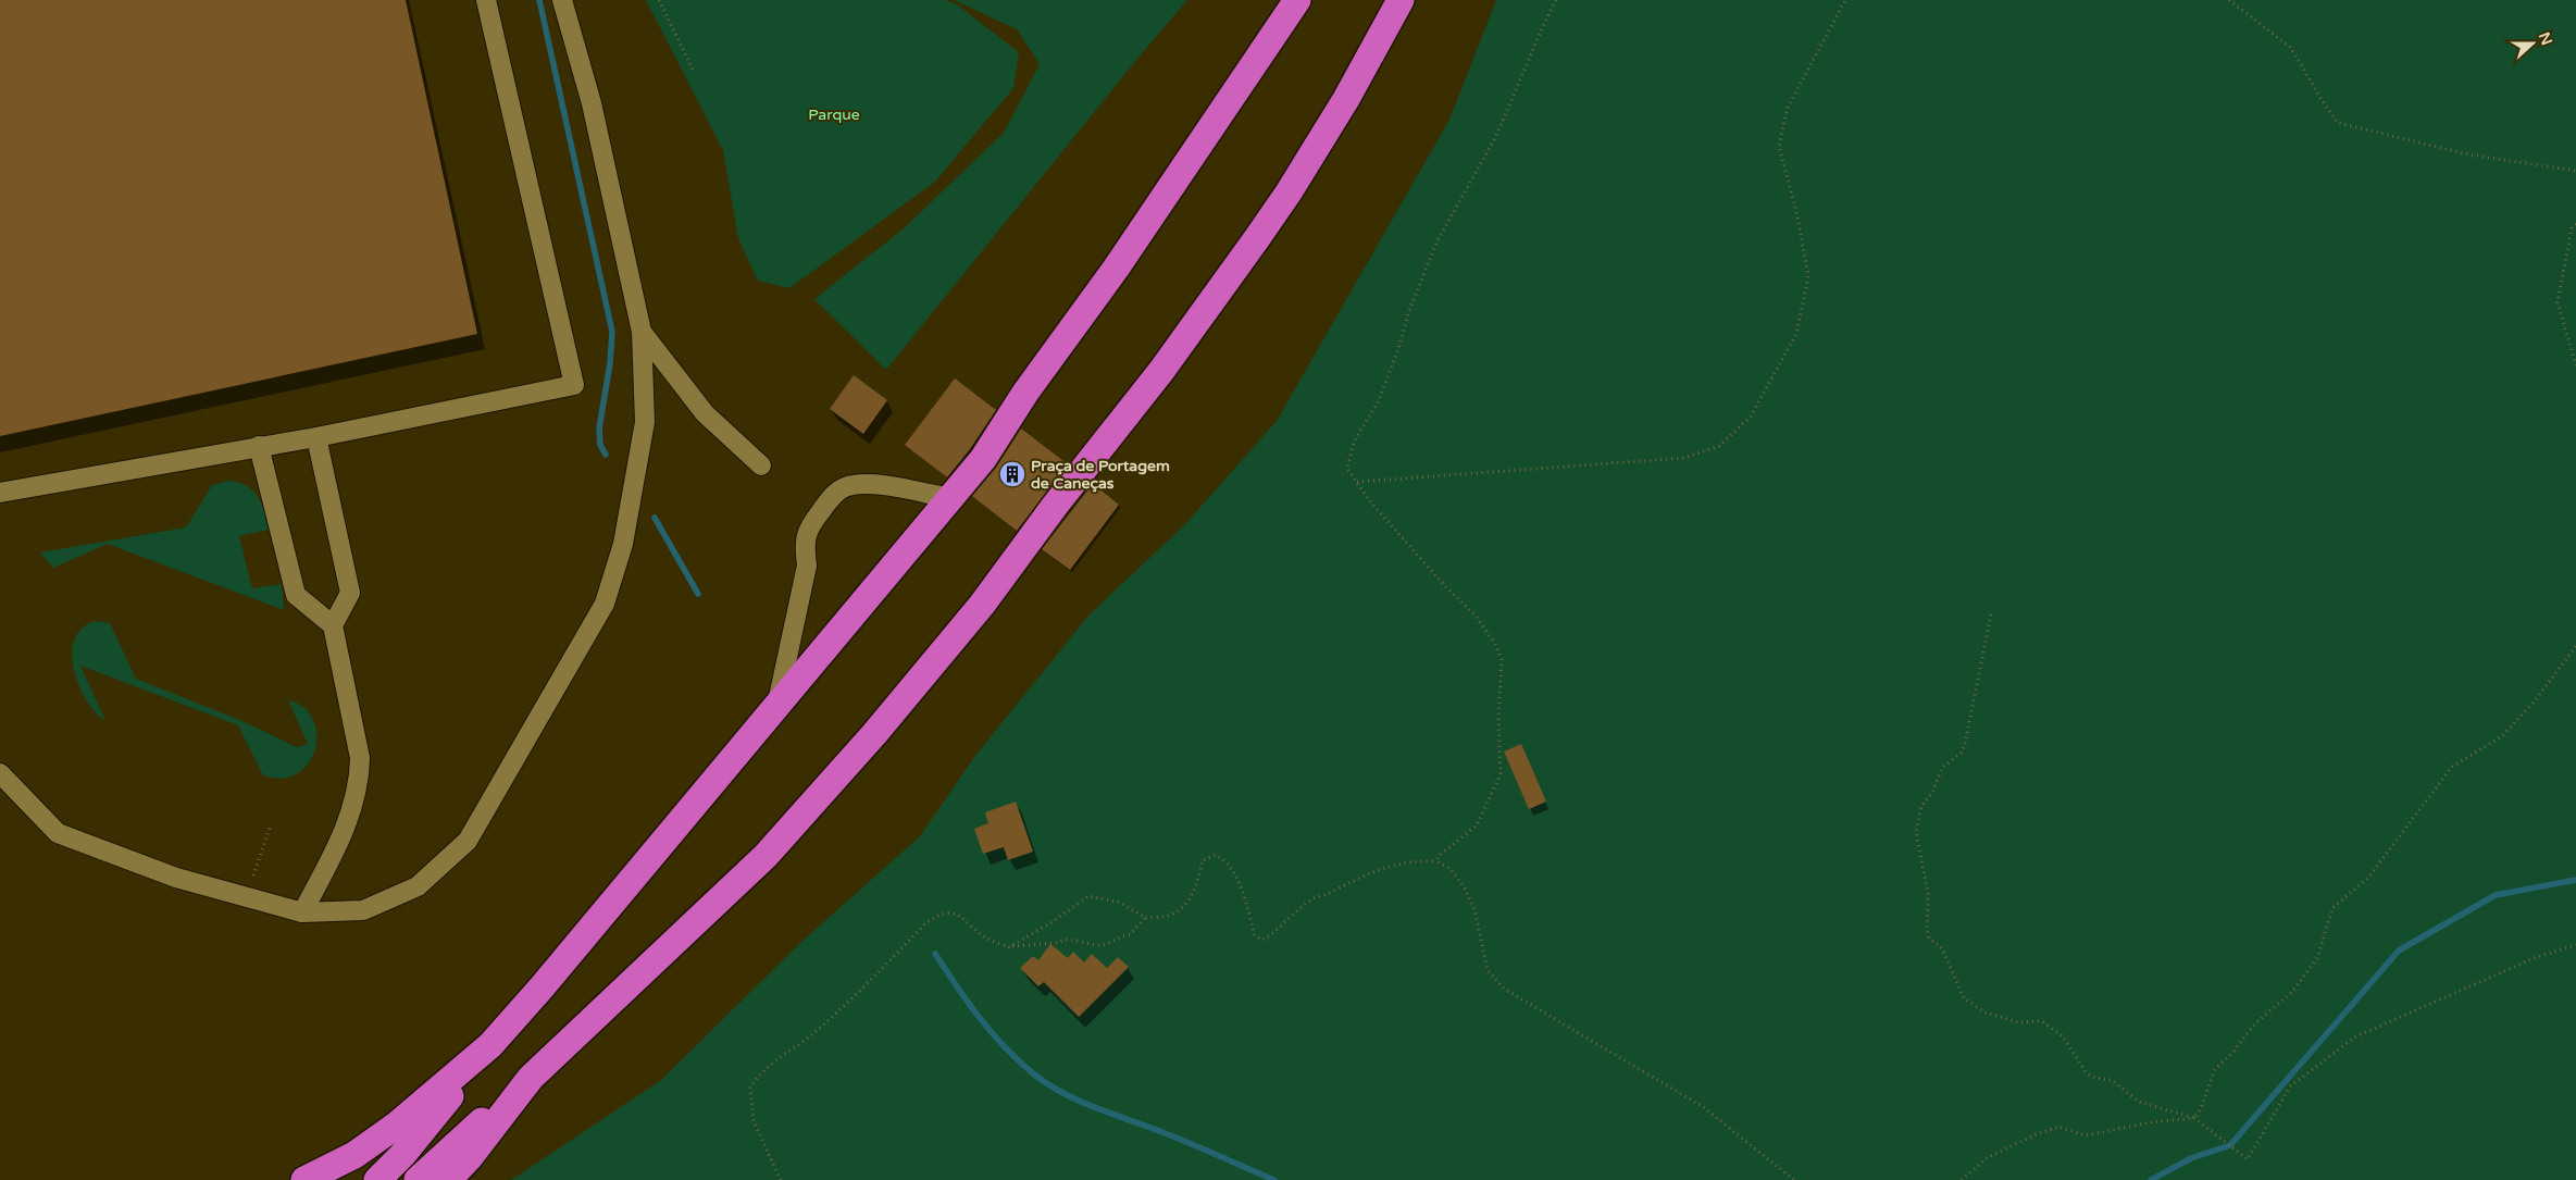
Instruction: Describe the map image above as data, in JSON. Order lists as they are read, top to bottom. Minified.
{"parks":["Parque"],"places":{"building":["Praça de Portagem de Caneças"]},"north":"right"}
